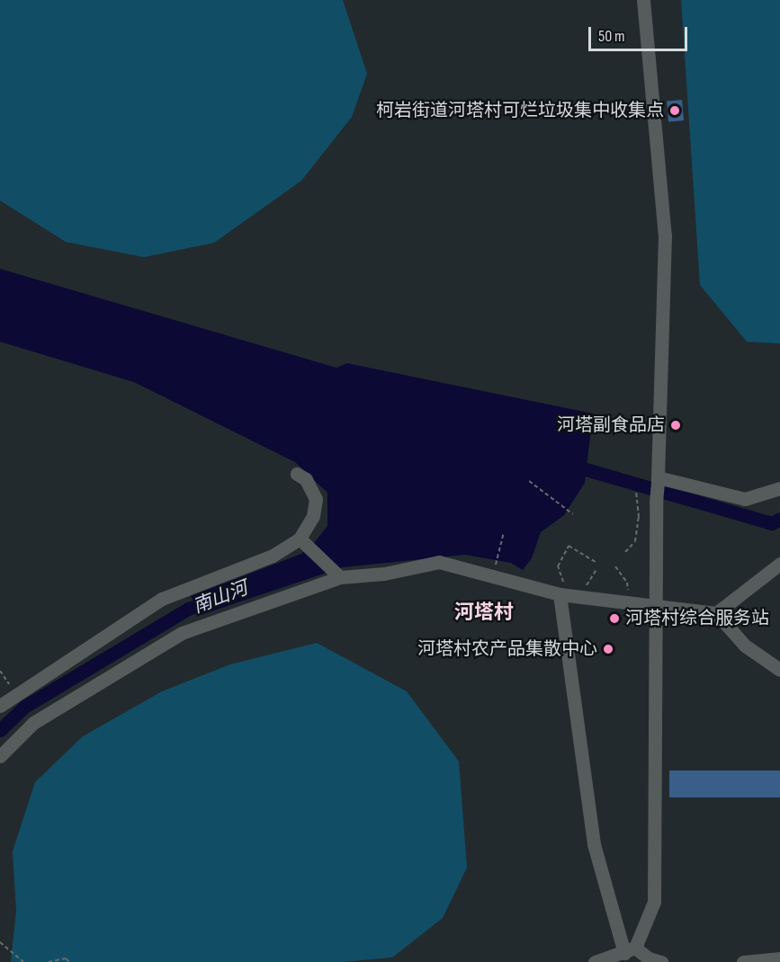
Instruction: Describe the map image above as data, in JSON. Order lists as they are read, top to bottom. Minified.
{"districts":["河塔村"],"water":["南山河"],"places":["柯岩街道河塔村可烂垃圾集中收集点","河塔副食品店","河塔村综合服务站","河塔村农产品集散中心"],"scale_bar":"50 m"}
